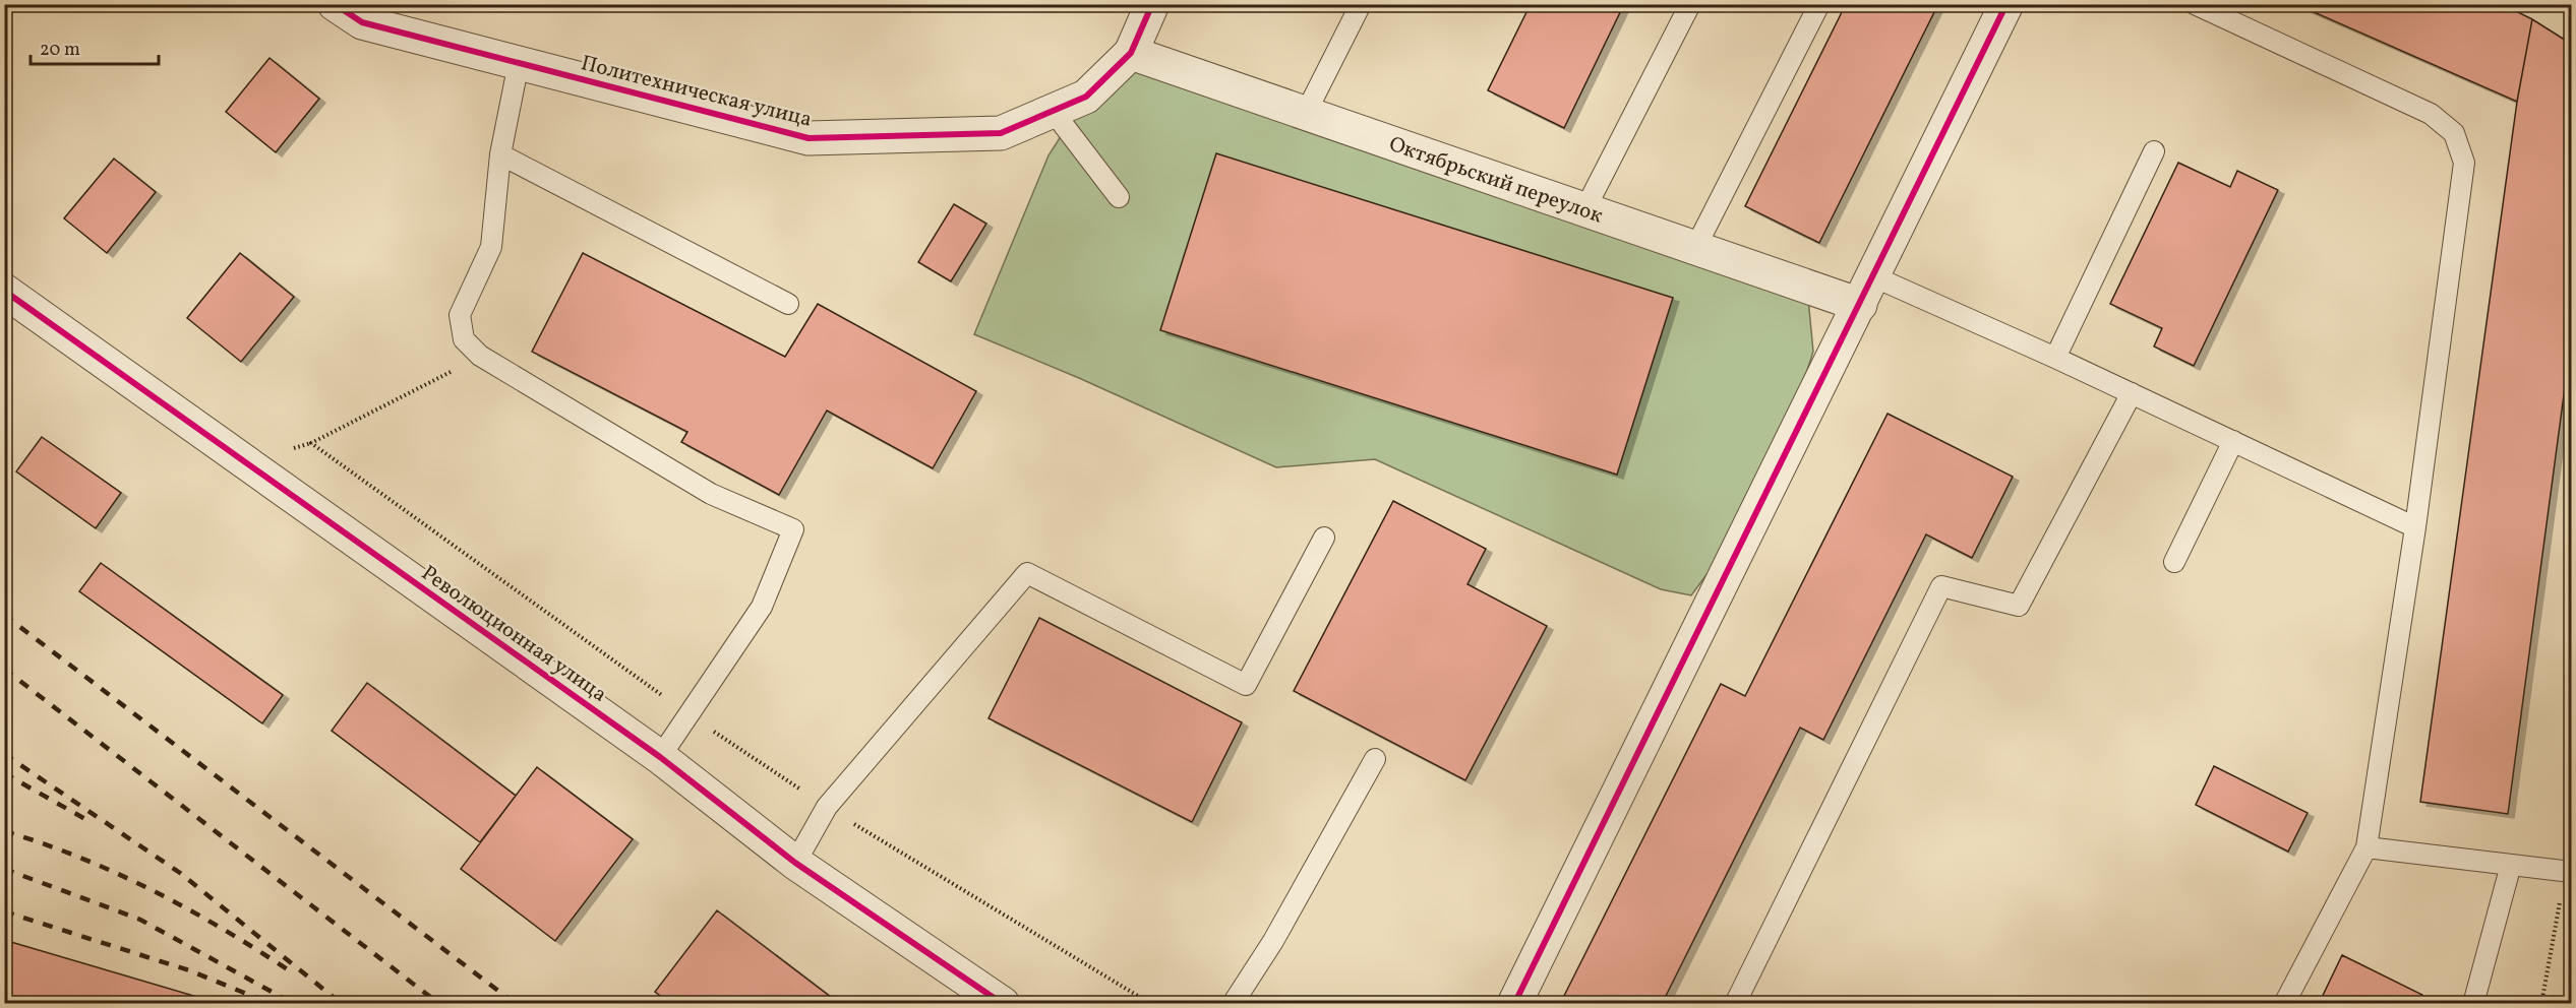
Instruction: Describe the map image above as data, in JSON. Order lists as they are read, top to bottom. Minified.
{"streets":{"street":["Политехническая улица","Октябрьский переулок","Революционная улица"]},"crossings":[["Политехническая улица","Октябрьский переулок"]],"scale_bar":"20 m"}
